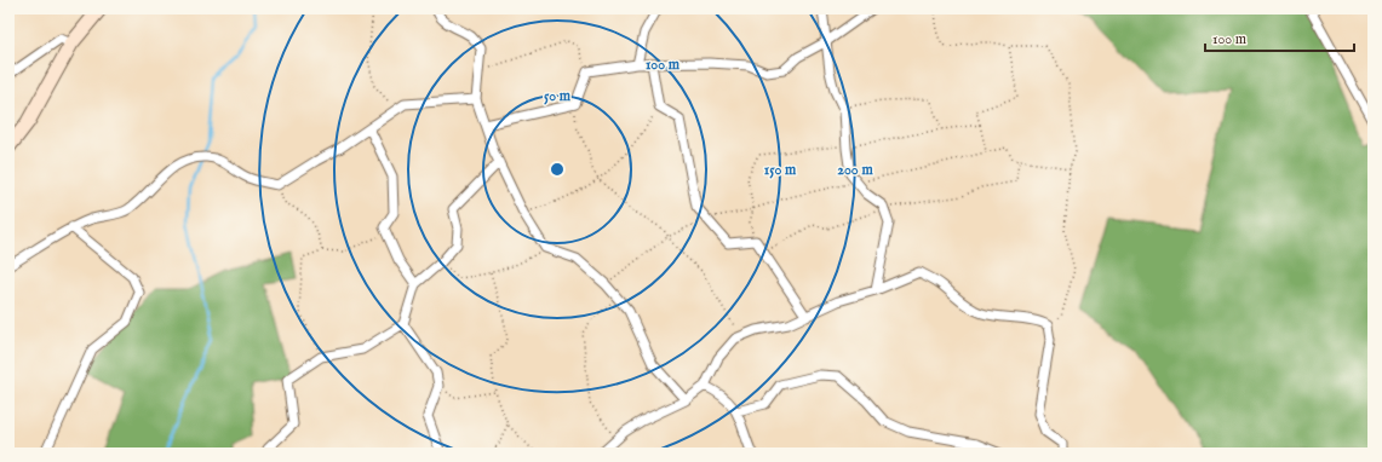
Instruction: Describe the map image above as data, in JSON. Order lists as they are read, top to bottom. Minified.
{"scale_bar":"100 m","rings":["100 m","50 m","150 m","200 m"]}
